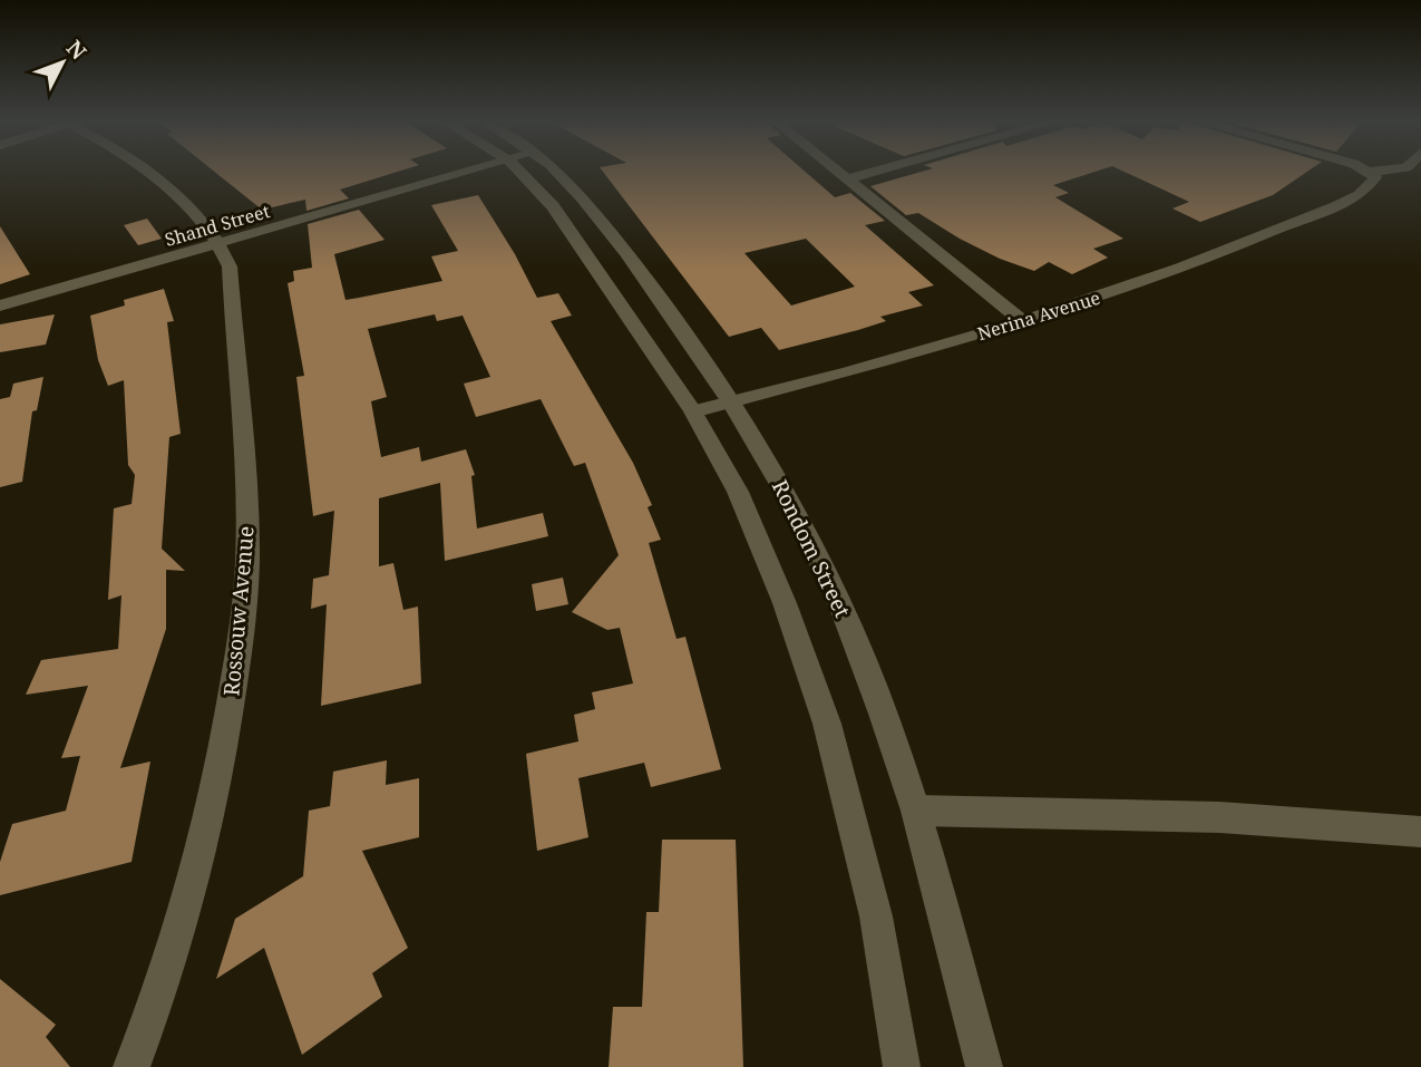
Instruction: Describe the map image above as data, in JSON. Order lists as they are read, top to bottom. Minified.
{"streets":{"street":["Shand Street","Nerina Avenue","Rondom Street","Rossouw Avenue"]},"crossings":[["Shand Street","Rossouw Avenue"],["Nerina Avenue","Rondom Street"]],"north":"top right"}
